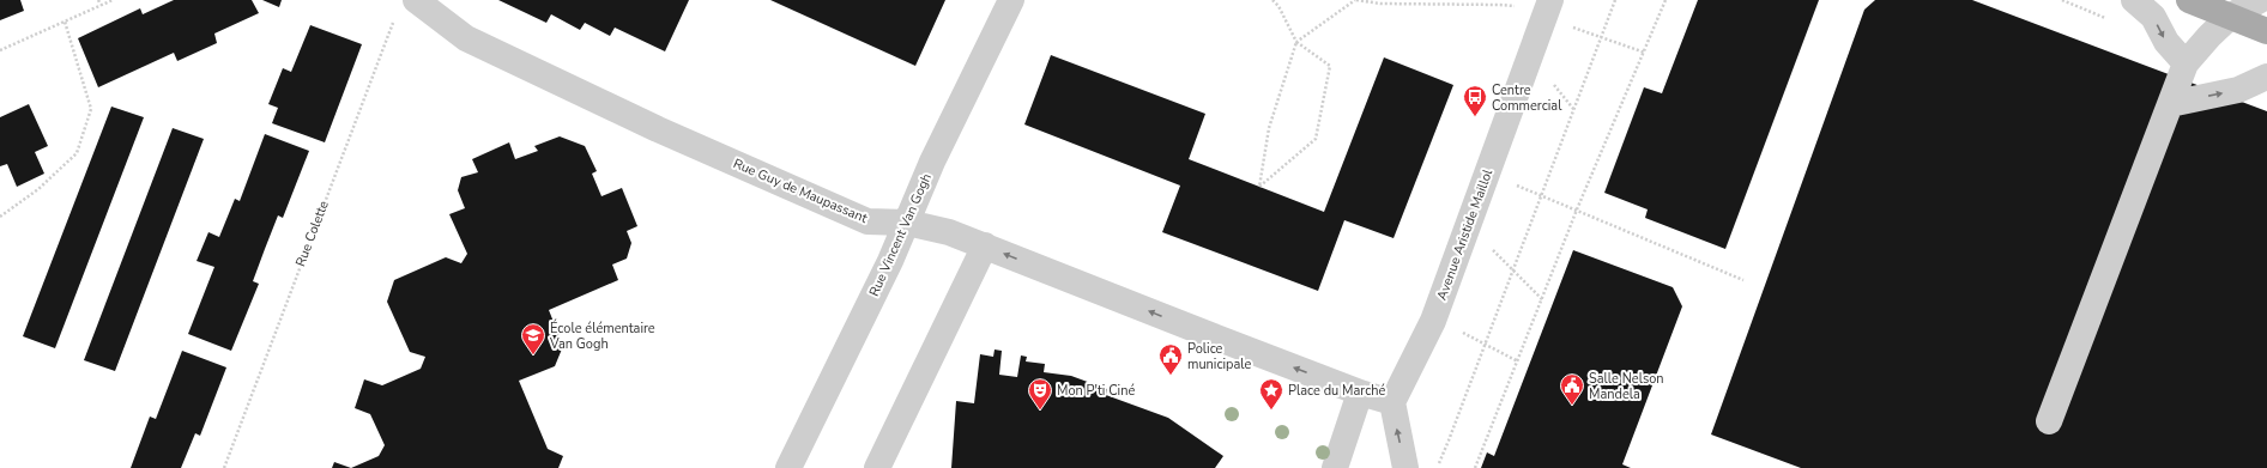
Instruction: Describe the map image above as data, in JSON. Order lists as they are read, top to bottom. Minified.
{"streets":{"street":["Rue Guy de Maupassant","Rue Vincent Van Gogh","Avenue Aristide Maillol"],"path":["Rue Colette"]},"crossings":[["Rue Guy de Maupassant","Rue Vincent Van Gogh"],["Rue Guy de Maupassant","Avenue Aristide Maillol"]],"one_way":["Rue Guy de Maupassant"],"places":{"bus stop":["Centre Commercial"],"school or university":["École élémentaire Van Gogh"],"public building":["Police municipale","Salle Nelson Mandela"],"theatre":["Mon P'ti Ciné"],"place":["Place du Marché"]}}
